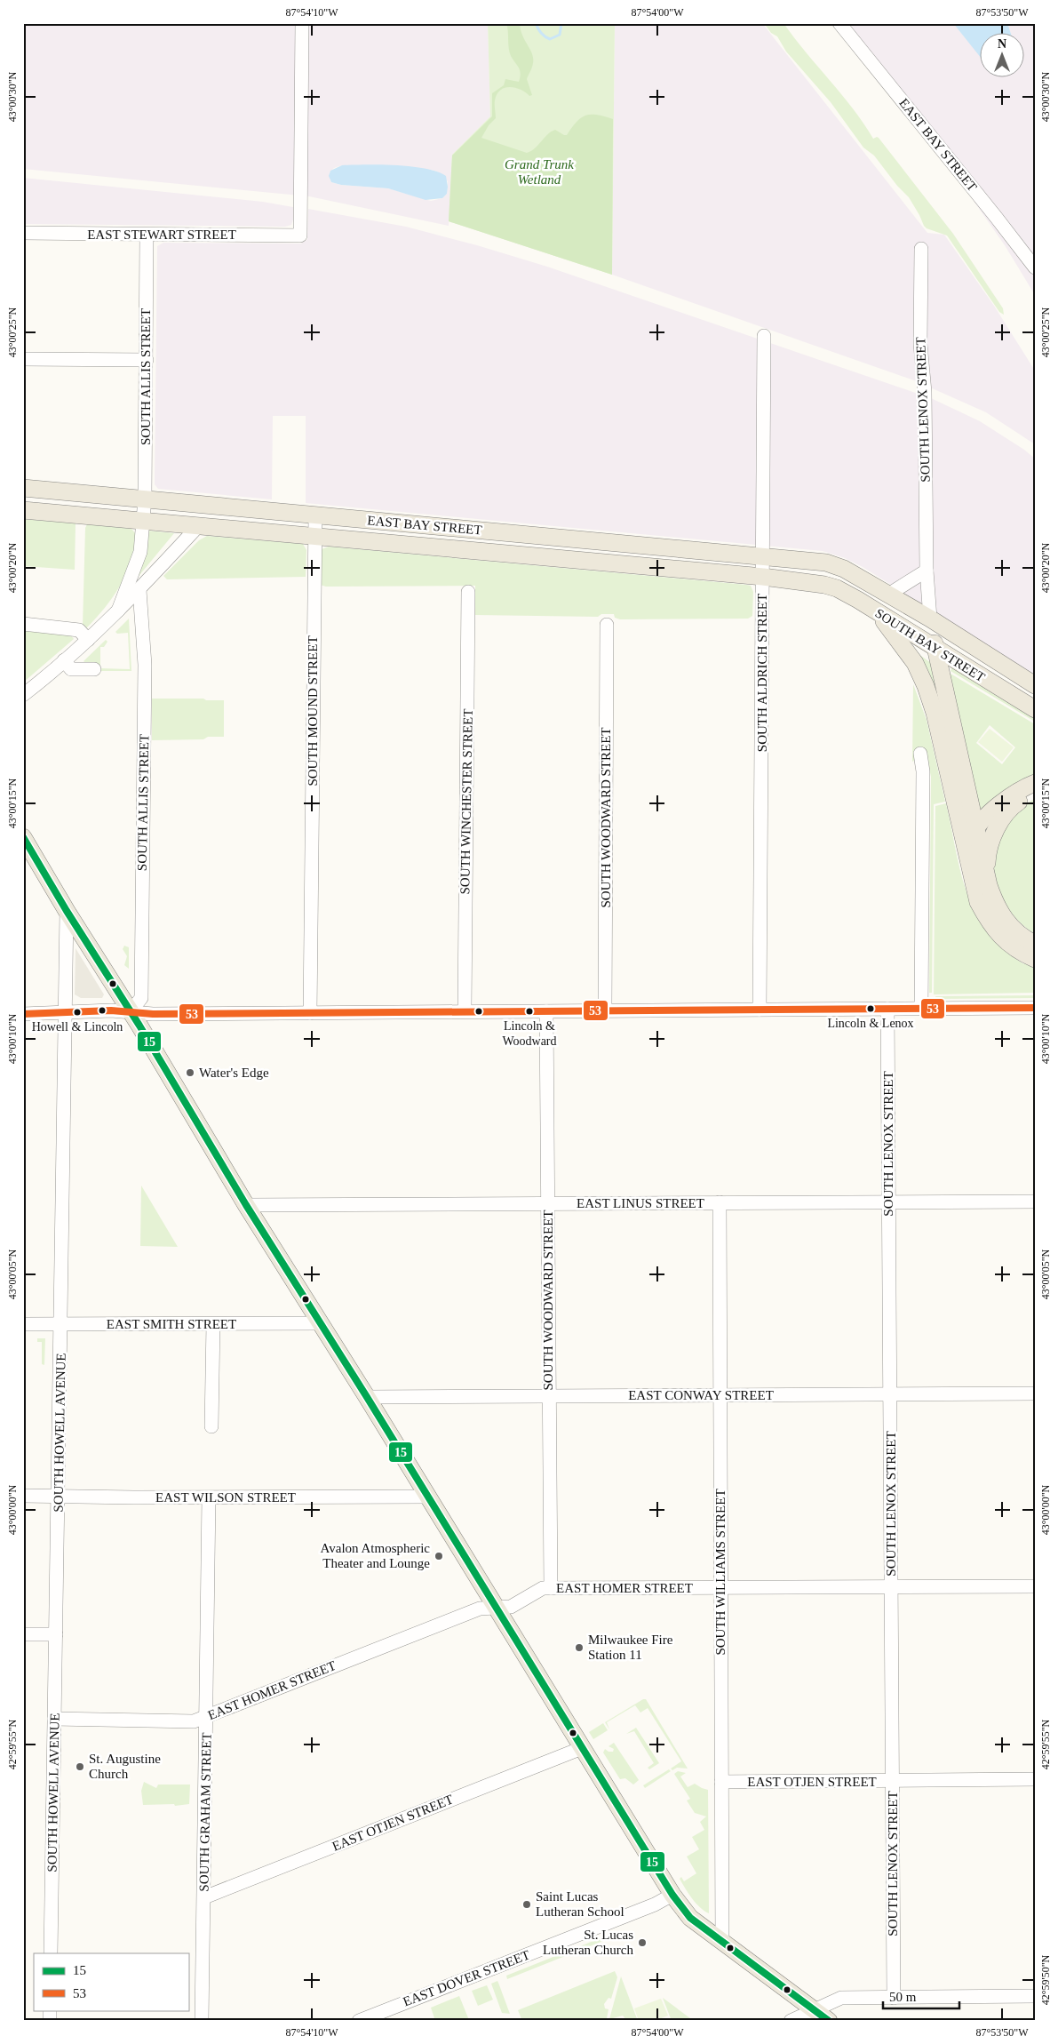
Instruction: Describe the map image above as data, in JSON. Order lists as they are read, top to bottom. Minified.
{"streets":{"main road":["EAST BAY STREET","SOUTH BAY STREET"],"street":["EAST STEWART STREET","SOUTH ALLIS STREET","SOUTH LENOX STREET","SOUTH ALDRICH STREET","SOUTH MOUND STREET","SOUTH WINCHESTER STREET","SOUTH WOODWARD STREET","EAST LINUS STREET","EAST SMITH STREET","EAST CONWAY STREET","SOUTH HOWELL AVENUE","EAST WILSON STREET","SOUTH WILLIAMS STREET","EAST HOMER STREET","EAST OTJEN STREET","SOUTH GRAHAM STREET","EAST DOVER STREET"]},"crossings":[["EAST BAY STREET","SOUTH ALLIS STREET"],["EAST BAY STREET","SOUTH BAY STREET"],["EAST BAY STREET","SOUTH ALDRICH STREET"],["EAST BAY STREET","SOUTH MOUND STREET"],["EAST STEWART STREET","SOUTH ALLIS STREET"],["SOUTH LENOX STREET","SOUTH BAY STREET"],["SOUTH LENOX STREET","EAST LINUS STREET"],["SOUTH LENOX STREET","EAST CONWAY STREET"],["SOUTH LENOX STREET","EAST HOMER STREET"],["SOUTH LENOX STREET","EAST OTJEN STREET"],["SOUTH WOODWARD STREET","EAST LINUS STREET"],["SOUTH WOODWARD STREET","EAST CONWAY STREET"],["SOUTH WOODWARD STREET","EAST HOMER STREET"],["EAST LINUS STREET","SOUTH WILLIAMS STREET"],["EAST SMITH STREET","SOUTH HOWELL AVENUE"],["EAST CONWAY STREET","SOUTH WILLIAMS STREET"],["SOUTH HOWELL AVENUE","EAST WILSON STREET"],["SOUTH HOWELL AVENUE","EAST HOMER STREET"],["EAST WILSON STREET","SOUTH GRAHAM STREET"],["SOUTH WILLIAMS STREET","EAST HOMER STREET"],["SOUTH WILLIAMS STREET","EAST OTJEN STREET"],["EAST HOMER STREET","SOUTH GRAHAM STREET"],["EAST OTJEN STREET","SOUTH GRAHAM STREET"]],"parks":["Grand Trunk Wetland"],"places":["Lincoln & Lenox","Lincoln & Woodward","Howell & Lincoln","Water's Edge","Avalon Atmospheric Theater and Lounge","Milwaukee Fire Station 11","St. Augustine Church","Saint Lucas Lutheran School","St. Lucas Lutheran Church"],"lines":["transit line 15","transit line 53"],"legend":["15","53"],"scale_bar":"50 m","north":"top","coordinates":["87°54'10\"W","87°54'00\"W","87°53'50\"W","43°00'30\"N","43°00'25\"N","43°00'20\"N","43°00'15\"N","43°00'10\"N","43°00'05\"N","43°00'00\"N","42°59'55\"N","42°59'50\"N"]}
